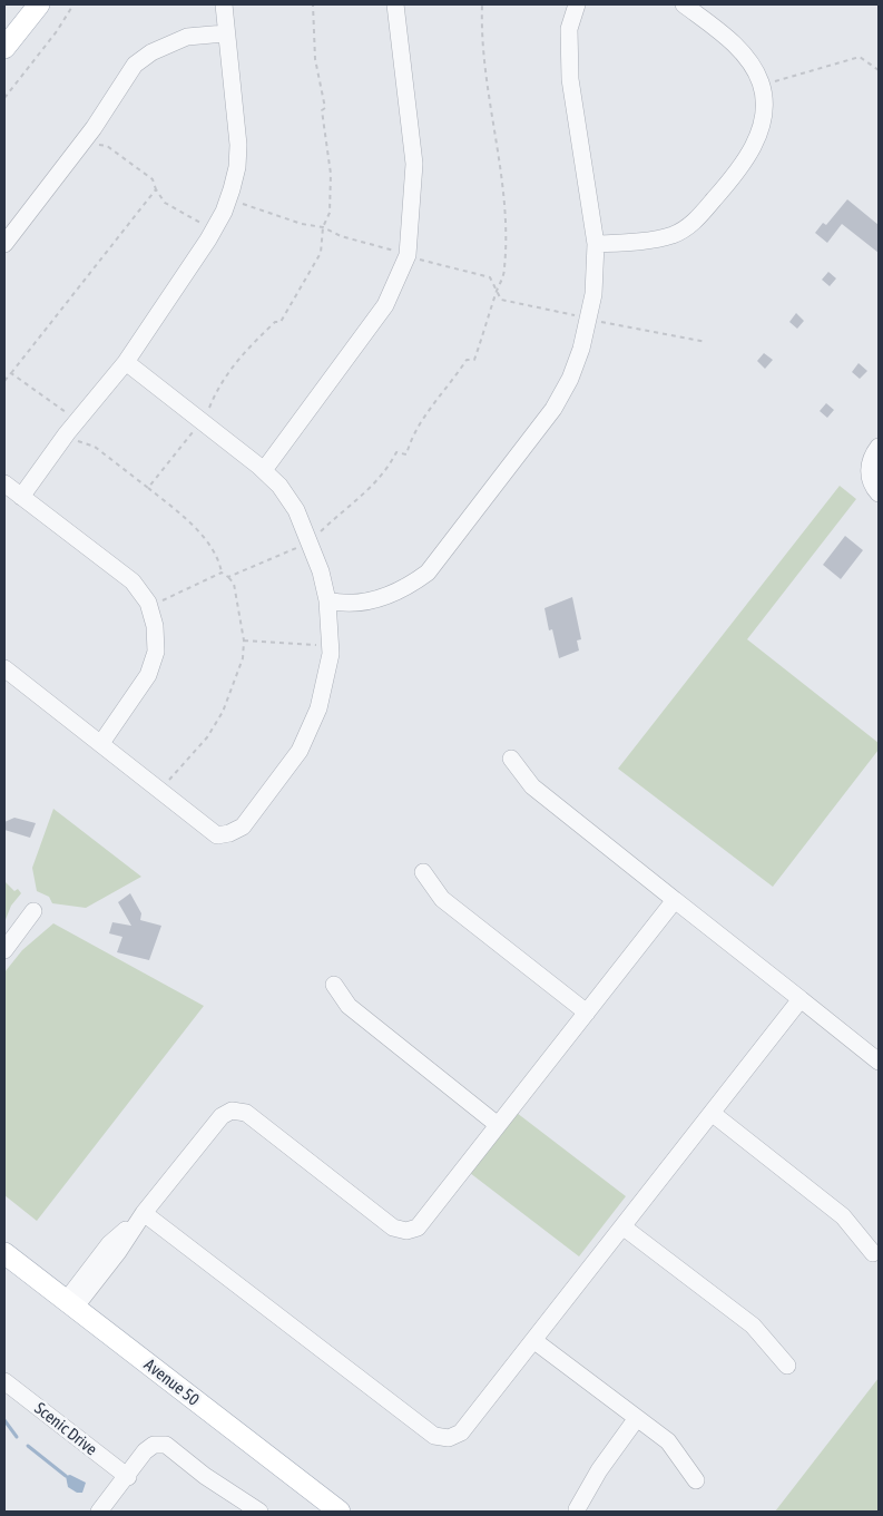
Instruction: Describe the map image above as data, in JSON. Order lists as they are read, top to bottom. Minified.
{"streets":{"main road":["Avenue 50"],"street":["Scenic Drive"]}}
